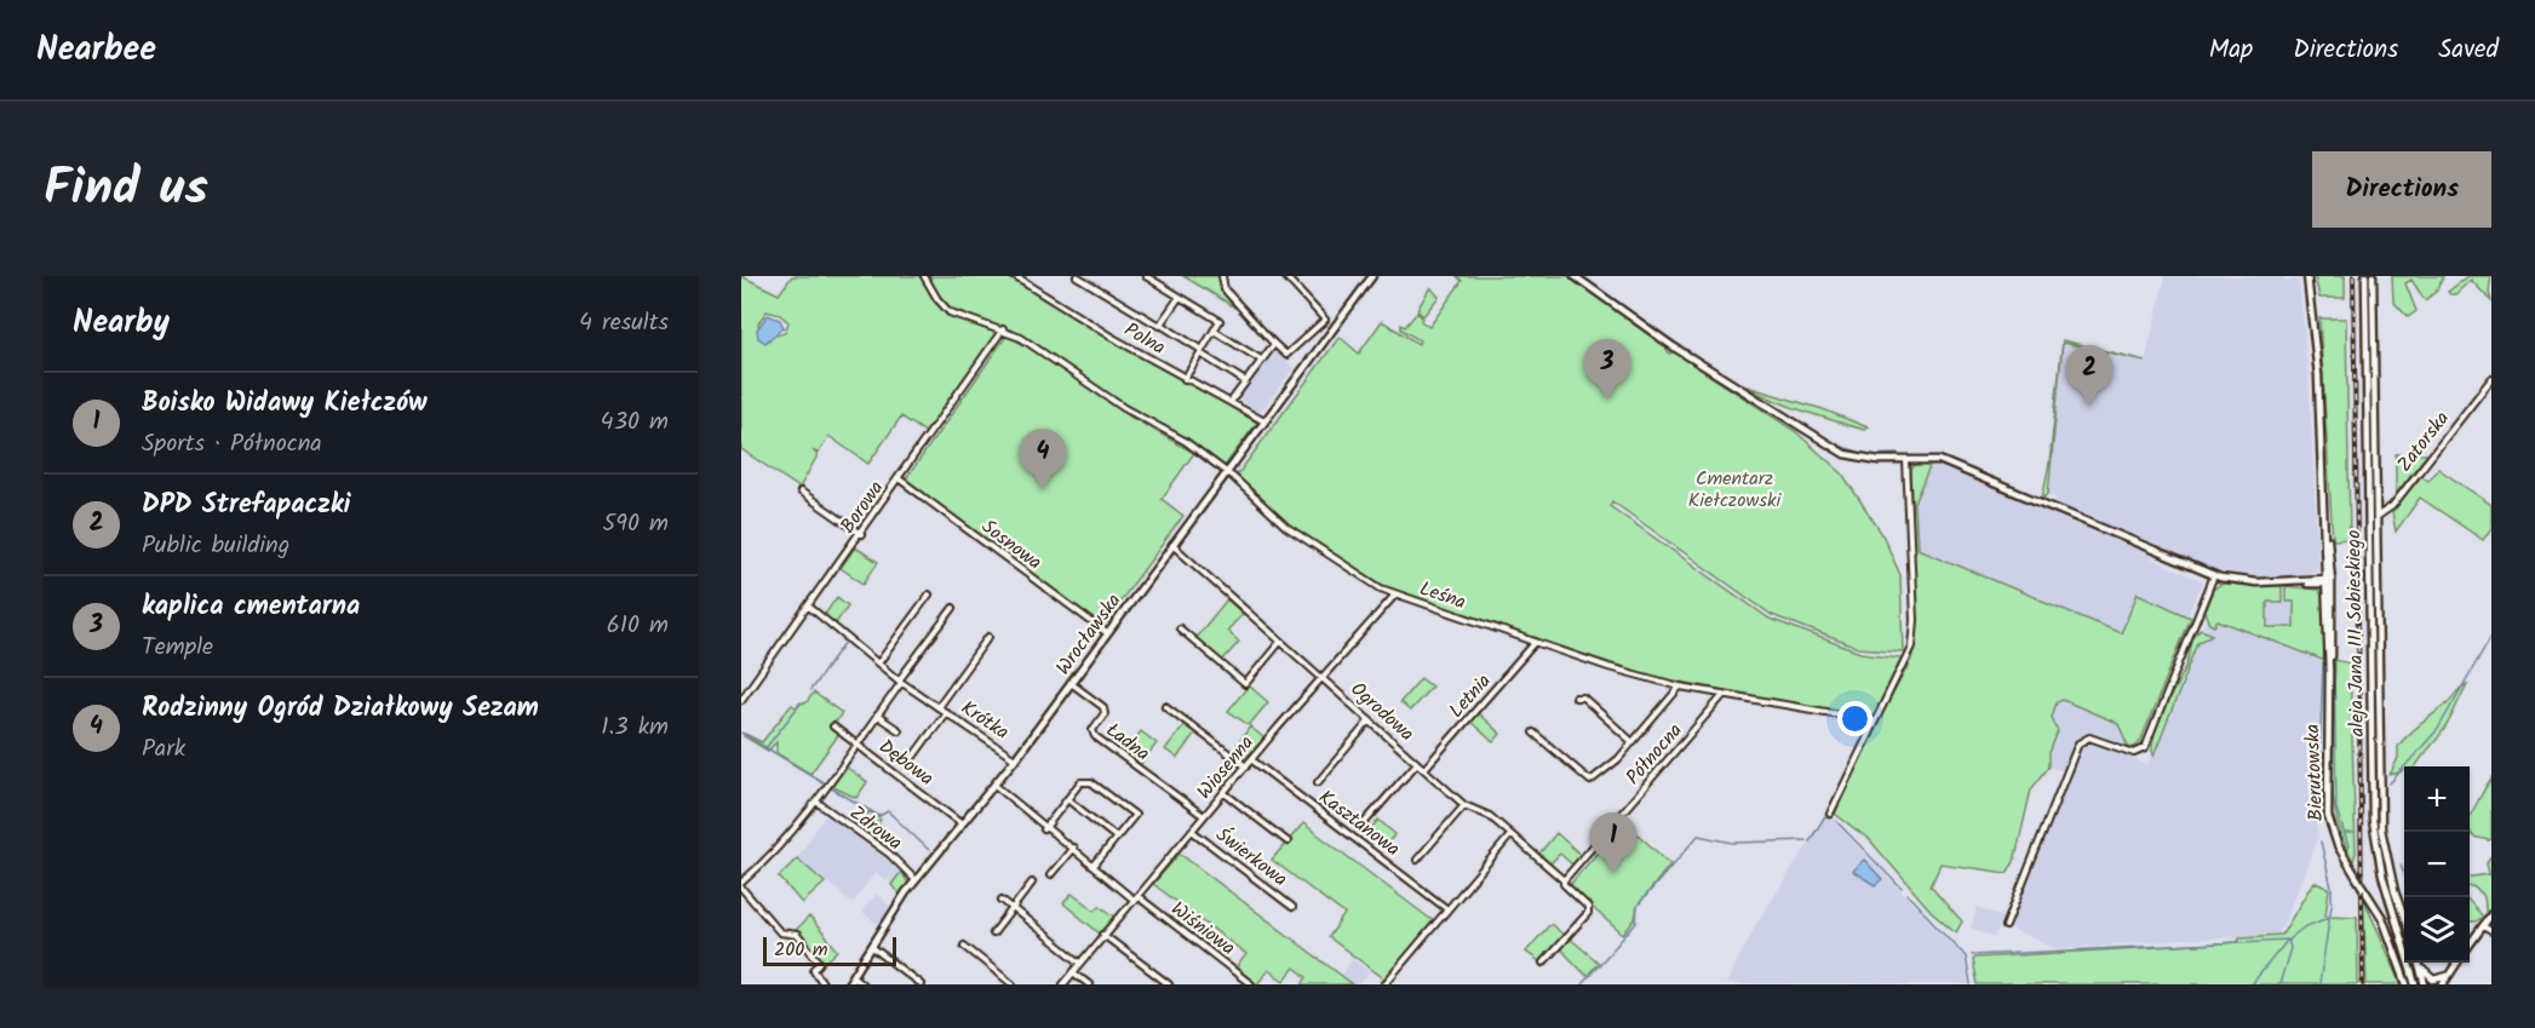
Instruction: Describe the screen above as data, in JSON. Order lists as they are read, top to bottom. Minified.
{"streets":{"street":["Polna","Zatorska","Borowa","Sosnowa","Leśna","aleja Jana III Sobieskiego","Wrocławska","Letnia","Ogrodowa","Krótka","Ładna","Północna","Dębowa","Wiosenna","Bierutowska","Kasztanowa","Zdrowa","Świerkowa","Wiśniowa"]},"crossings":[["Polna","Wrocławska"],["Zatorska","aleja Jana III Sobieskiego"],["Borowa","Sosnowa"],["Borowa","Krótka"],["Sosnowa","Wrocławska"],["Leśna","Wrocławska"],["Leśna","Letnia"],["Leśna","Północna"],["Leśna","Wiosenna"],["Wrocławska","Ogrodowa"],["Wrocławska","Krótka"],["Wrocławska","Ładna"],["Wrocławska","Dębowa"],["Wrocławska","Zdrowa"],["Wrocławska","Wiśniowa"],["Letnia","Ogrodowa"],["Ogrodowa","Północna"],["Ogrodowa","Wiosenna"],["Ładna","Wiosenna"],["Wiosenna","Kasztanowa"],["Wiosenna","Świerkowa"],["Wiosenna","Wiśniowa"]],"parks":["Cmentarz Kiełczowski"],"scale_bar":"200 m","page":{"header":"Nearbee","nav":["Map","Directions","Saved"],"title":"Find us","buttons":"Directions","heading":["Nearby","4 results"],"pins":["3","2","4","1"],"list":[{"mark":"1","name":"Boisko Widawy Kiełczów","note":"Sports · Północna","value":"430 m"},{"mark":"2","name":"DPD Strefapaczki","note":"Public building","value":"590 m"},{"mark":"3","name":"kaplica cmentarna","note":"Temple","value":"610 m"},{"mark":"4","name":"Rodzinny Ogród Działkowy Sezam","note":"Park","value":"1.3 km"}],"map_buttons":["+","−"],"scale":"200 m"}}
